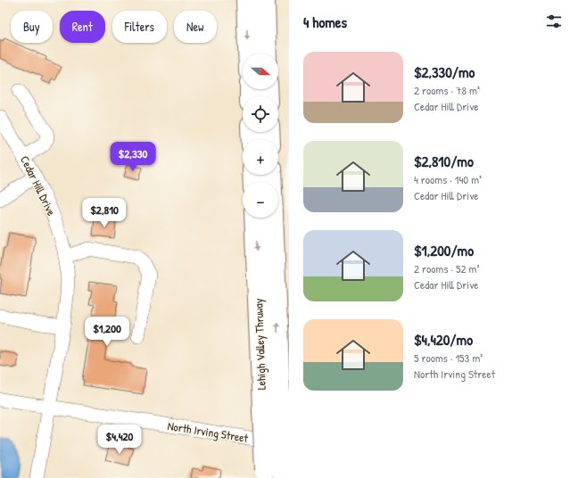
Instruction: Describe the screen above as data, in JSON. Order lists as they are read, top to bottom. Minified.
{"streets":{"highway":["Lehigh Valley Thruway"],"street":["Cedar Hill Drive","North Irving Street"]},"crossings":[["Cedar Hill Drive","North Irving Street"]],"north":"right","page":{"heading":"4 homes","chip":["Buy","Rent","Filters","New"],"list":[{"name":"$2,330/mo","note":"2 rooms · 78 m² · Cedar Hill Drive"},{"name":"$2,810/mo","note":"4 rooms · 140 m² · Cedar Hill Drive"},{"name":"$1,200/mo","note":"2 rooms · 52 m² · Cedar Hill Drive"},{"name":"$4,420/mo","note":"5 rooms · 153 m² · North Irving Street"}],"map_buttons":["+","−"],"price":["$2,330","$2,810","$1,200","$4,420"]}}
